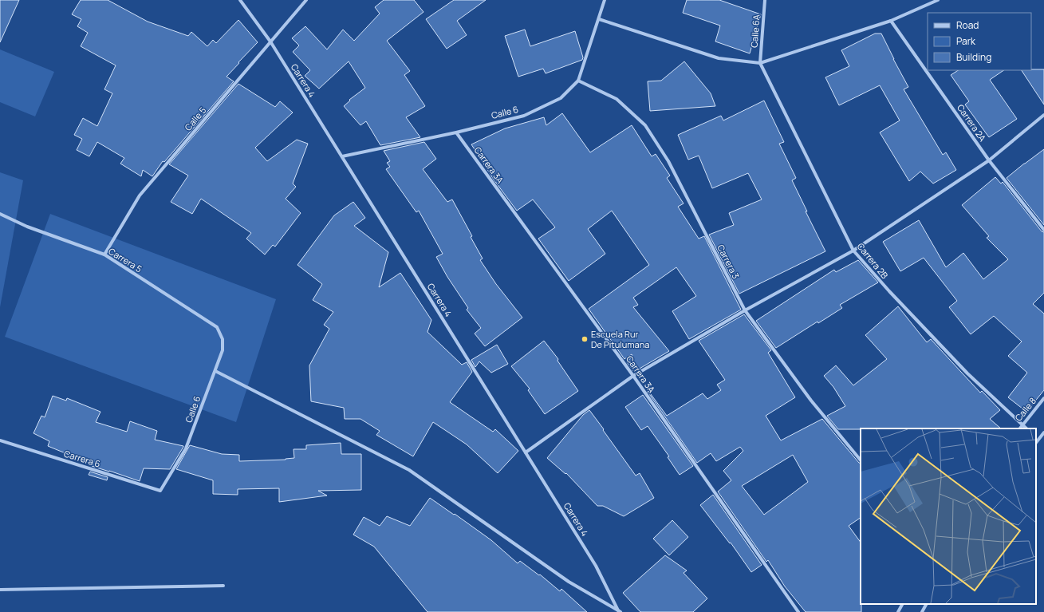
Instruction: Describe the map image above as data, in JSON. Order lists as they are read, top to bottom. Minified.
{"streets":{"street":["Calle 6A","Carrera 4","Calle 6","Calle 5","Carrera 2A","Carrera 3A","Carrera 5","Carrera 2B","Carrera 3","Calle 8","Carrera 6"]},"crossings":[["Calle 6A","Carrera 2B"],["Carrera 4","Calle 6"],["Carrera 4","Calle 5"],["Calle 6","Carrera 3A"],["Calle 6","Carrera 5"],["Calle 6","Carrera 3"],["Calle 6","Carrera 6"],["Calle 5","Carrera 5"],["Carrera 2B","Calle 8"]],"places":["Escuela Rur De Pitulumana"],"legend":["Road","Park","Building"]}
